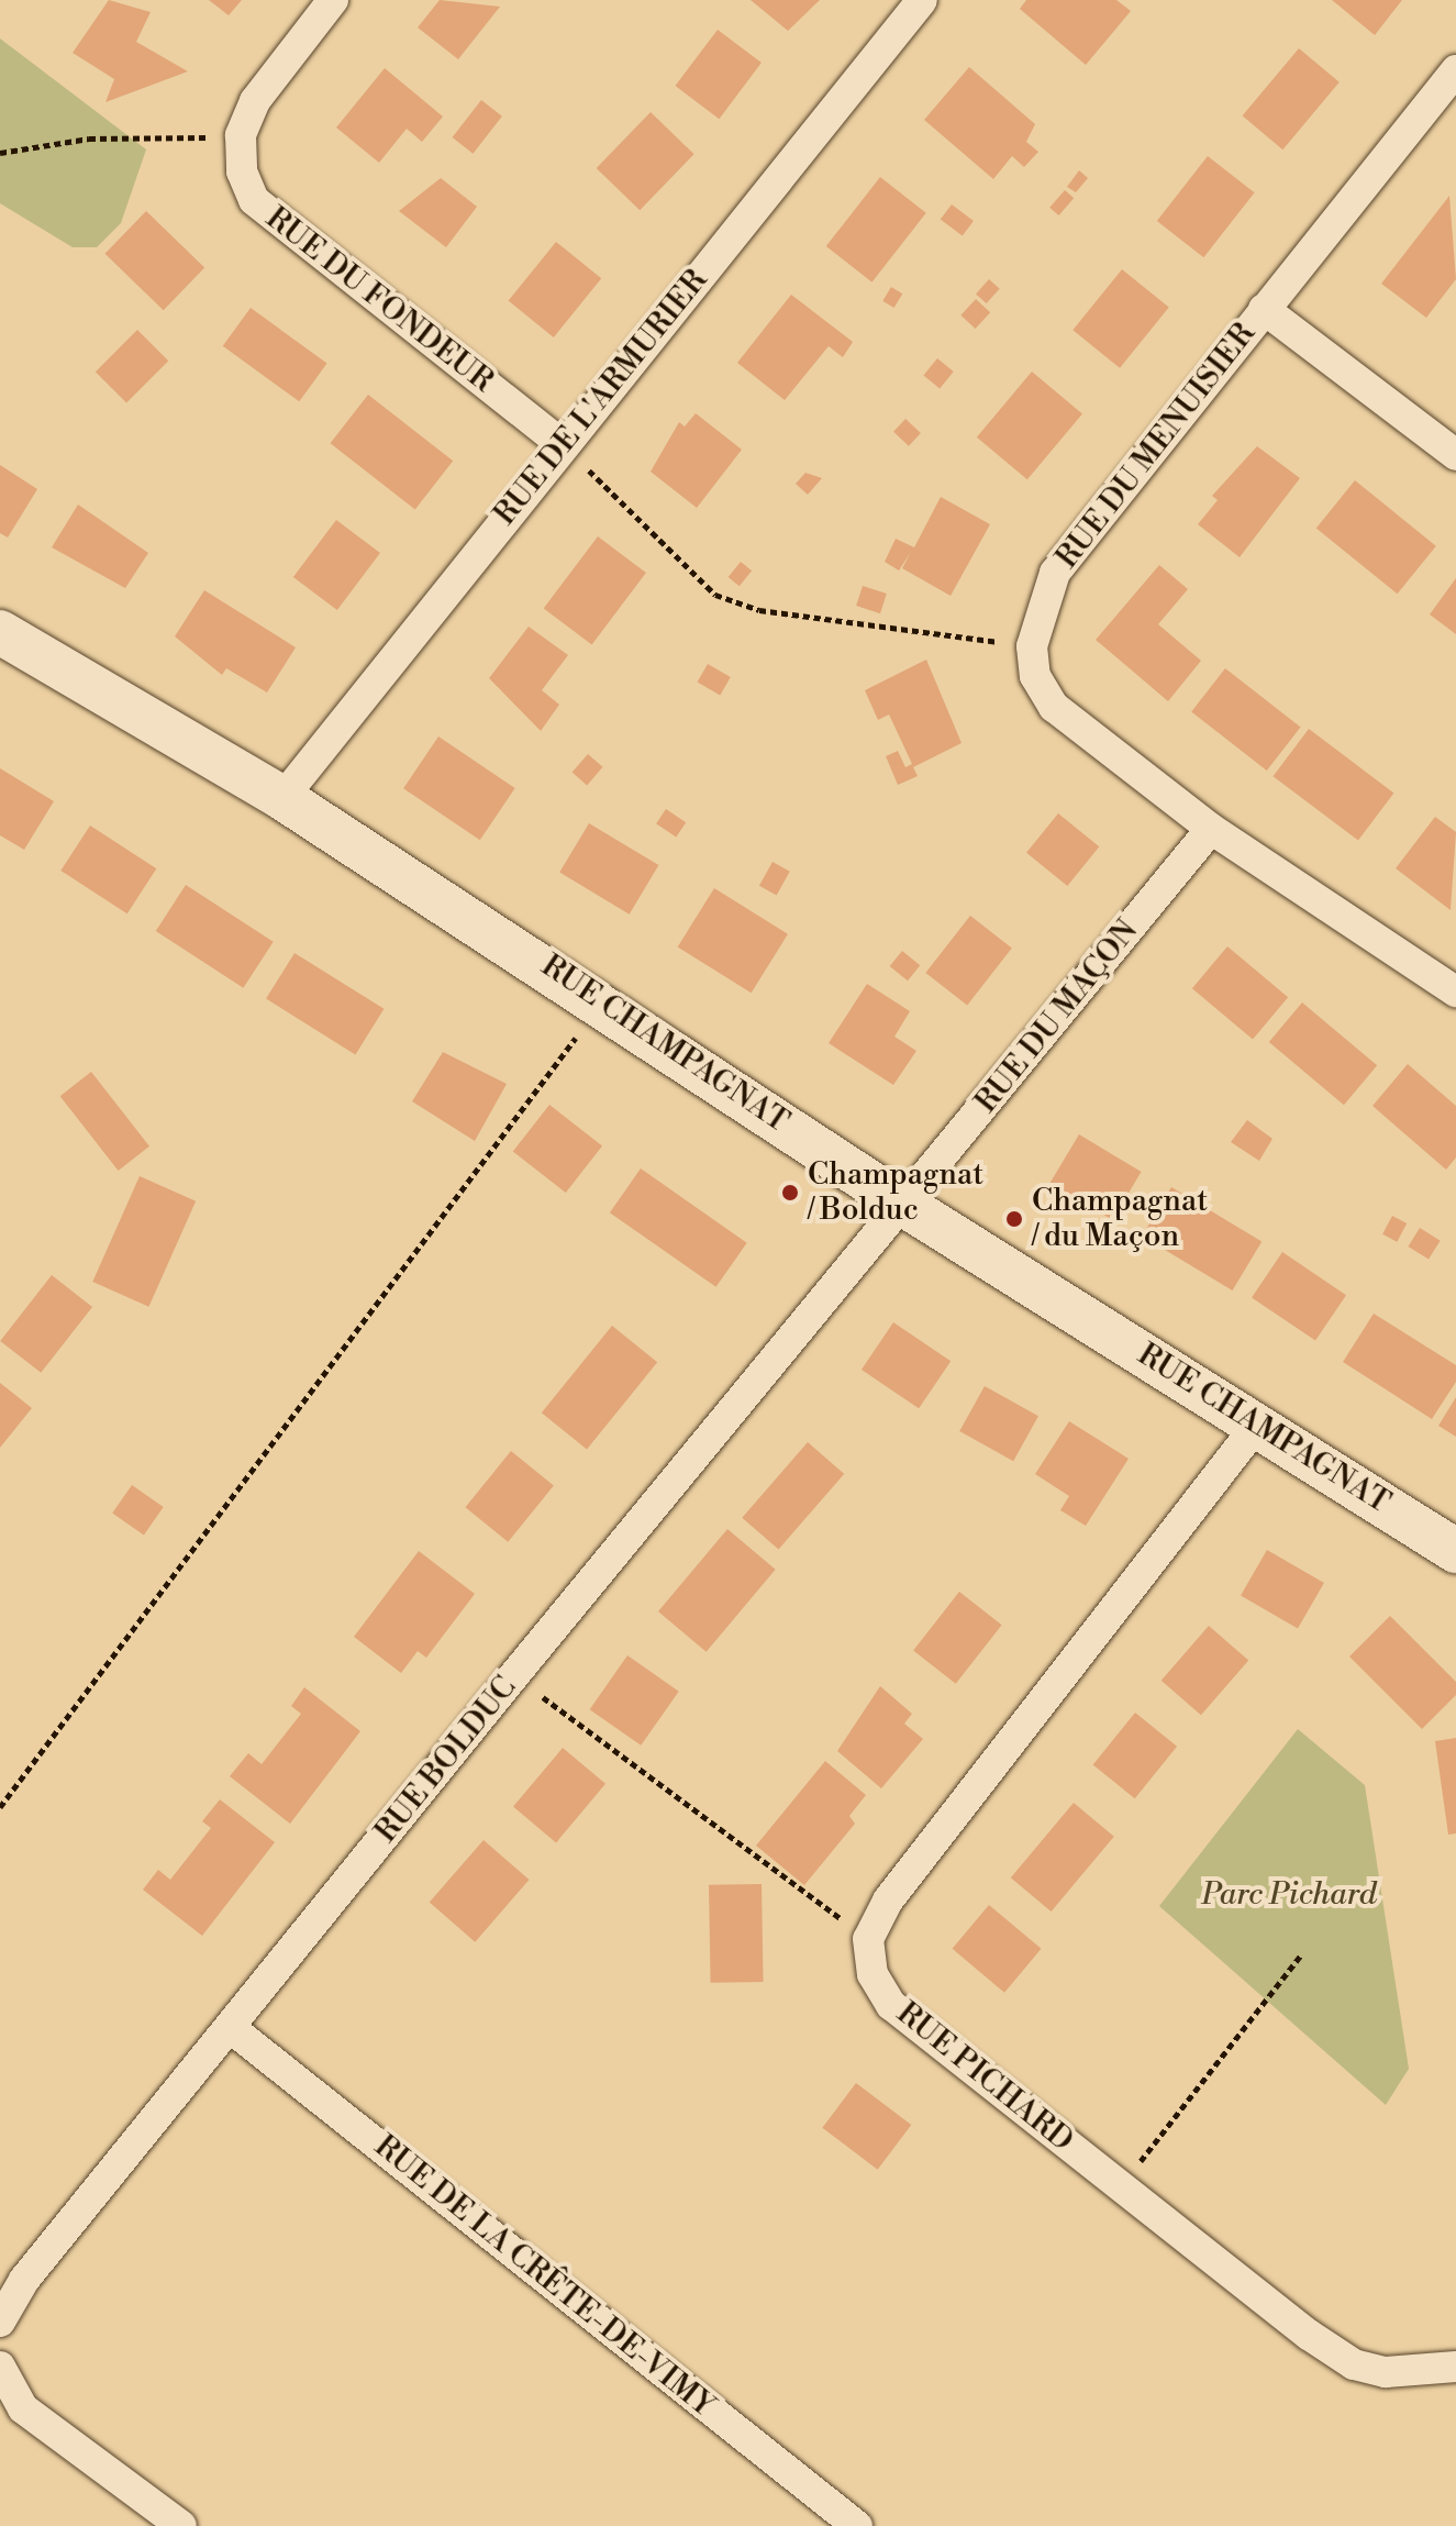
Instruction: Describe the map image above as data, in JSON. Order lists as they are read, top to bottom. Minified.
{"streets":{"street":["RUE DU FONDEUR","RUE DE L'ARMURIER","RUE DU MENUISIER","RUE DU MAÇON","RUE CHAMPAGNAT","RUE BOLDUC","RUE PICHARD","RUE DE LA CRÊTE-DE-VIMY"]},"crossings":[["RUE DU FONDEUR","RUE DE L'ARMURIER"],["RUE DE L'ARMURIER","RUE CHAMPAGNAT"],["RUE DU MAÇON","RUE CHAMPAGNAT"],["RUE DU MAÇON","RUE BOLDUC"],["RUE CHAMPAGNAT","RUE BOLDUC"],["RUE BOLDUC","RUE DE LA CRÊTE-DE-VIMY"]],"parks":["Parc Pichard"],"places":["Champagnat / Bolduc","Champagnat / du Maçon"]}
